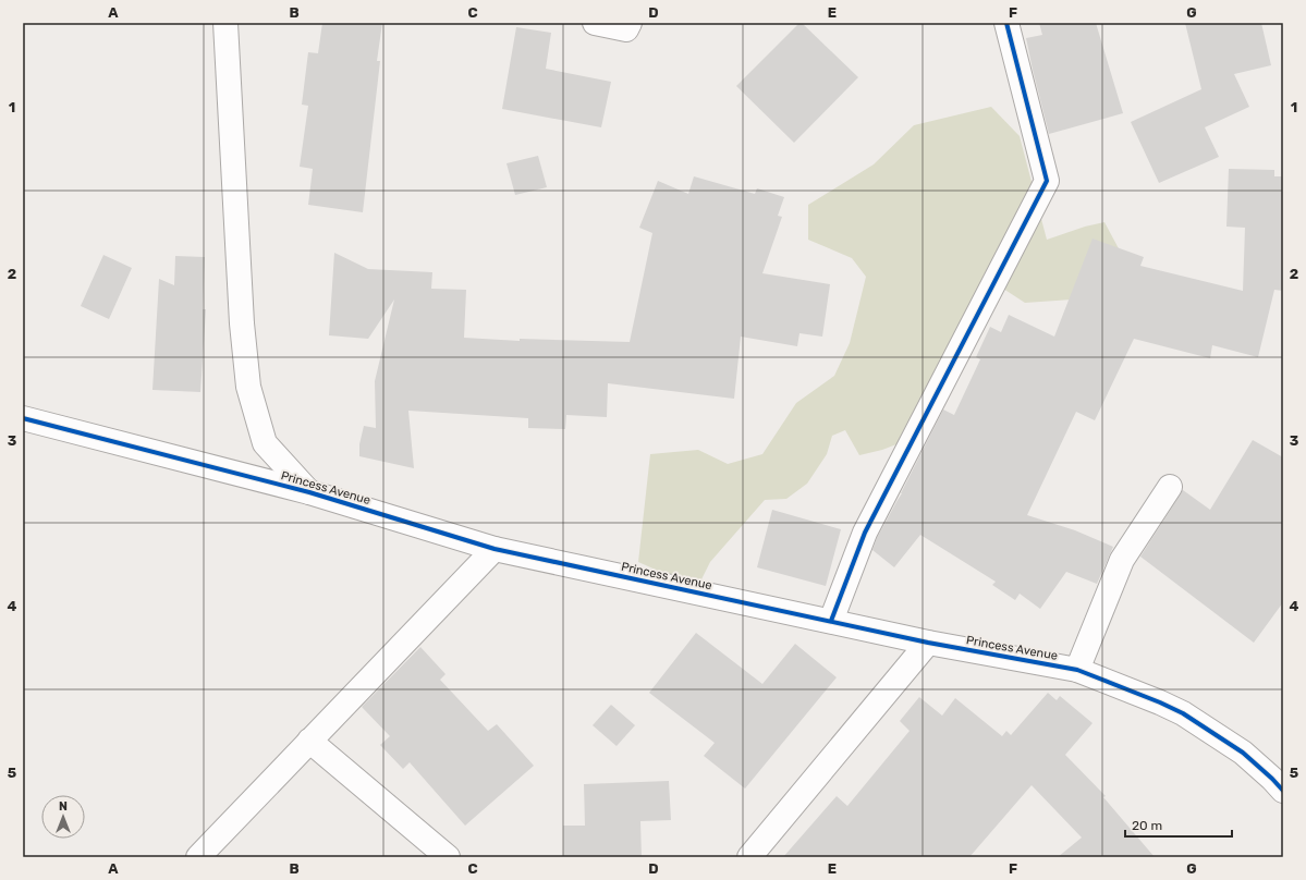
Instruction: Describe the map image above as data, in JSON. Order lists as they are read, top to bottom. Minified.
{"streets":{"street":["Princess Avenue"]},"scale_bar":"20 m","north":"top","grid":{"columns":["A","B","C","D","E","F","G"],"rows":["1","2","3","4","5"]}}
